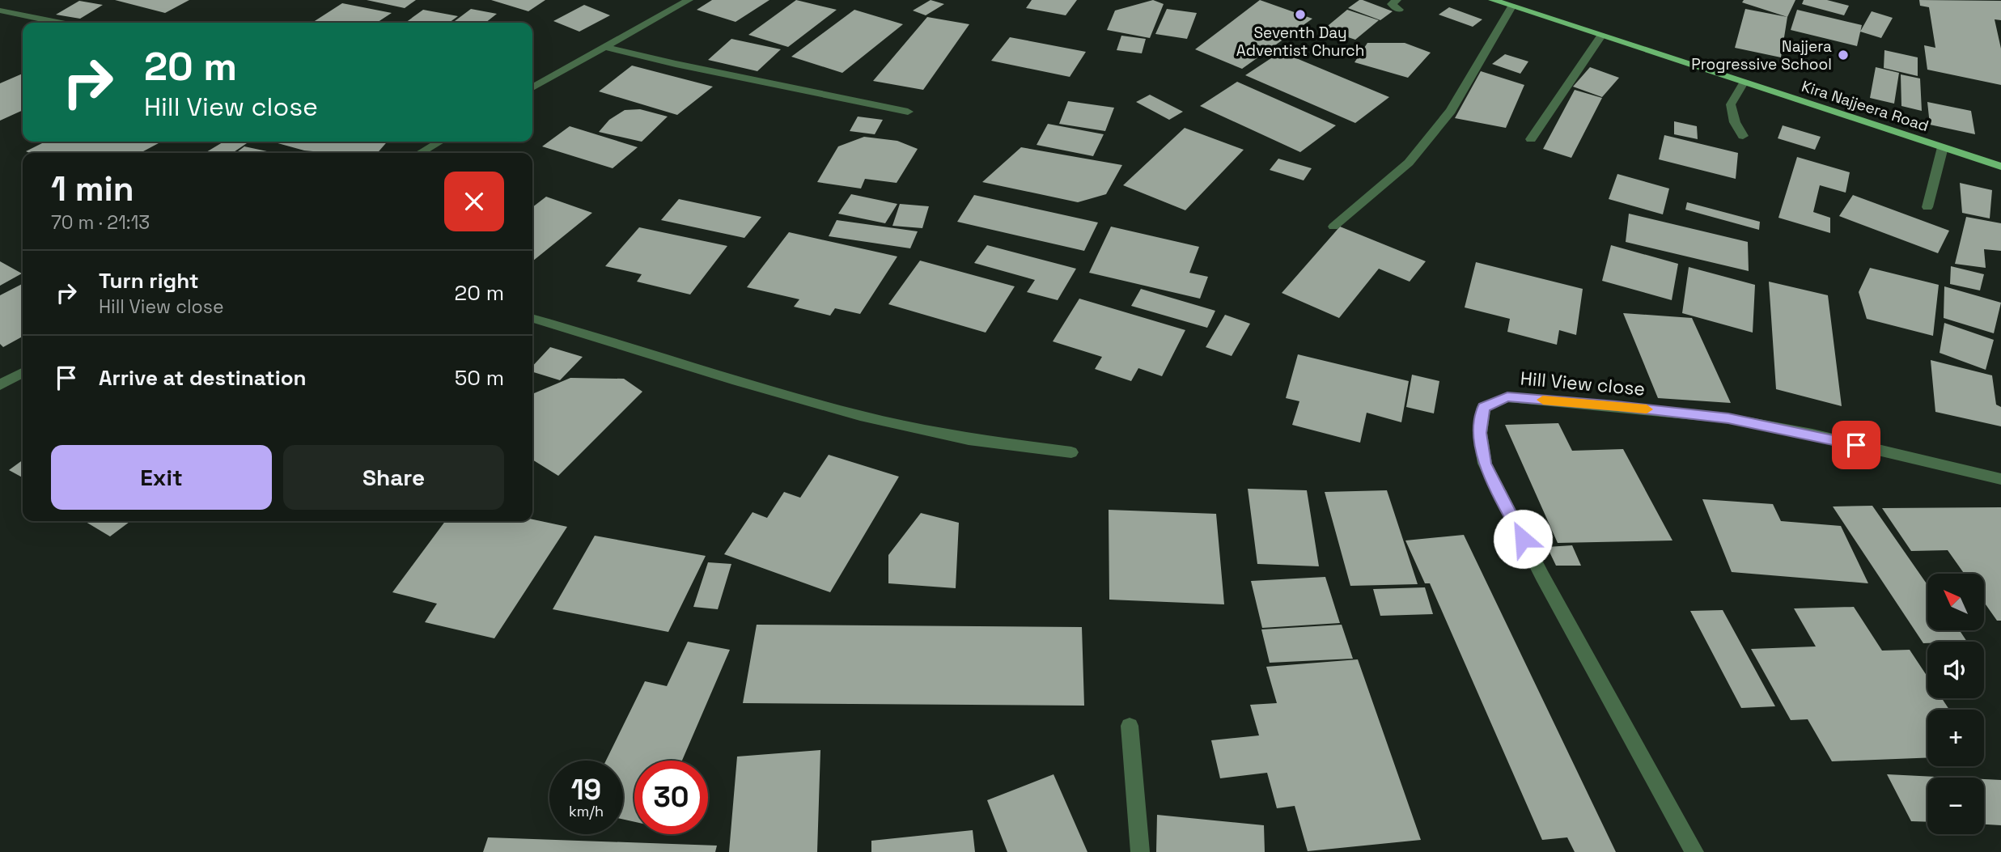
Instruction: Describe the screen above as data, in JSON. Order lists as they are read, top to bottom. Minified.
{"streets":{"main road":["Kira Najjeera Road"],"street":["Hill View close"]},"places":["Seventh Day Adventist Church","Najjera Progressive School"],"north":"top left","page":{"turn":["20 m","Hill View close"],"heading":["1 min","70 m · 21:13"],"list":[{"name":"Turn right","note":"Hill View close","value":"20 m"},{"name":"Arrive at destination","value":"50 m"}],"buttons":["Exit","Share"],"map_buttons":["+","−"],"speed":"19 km/h","limit":"30"}}
